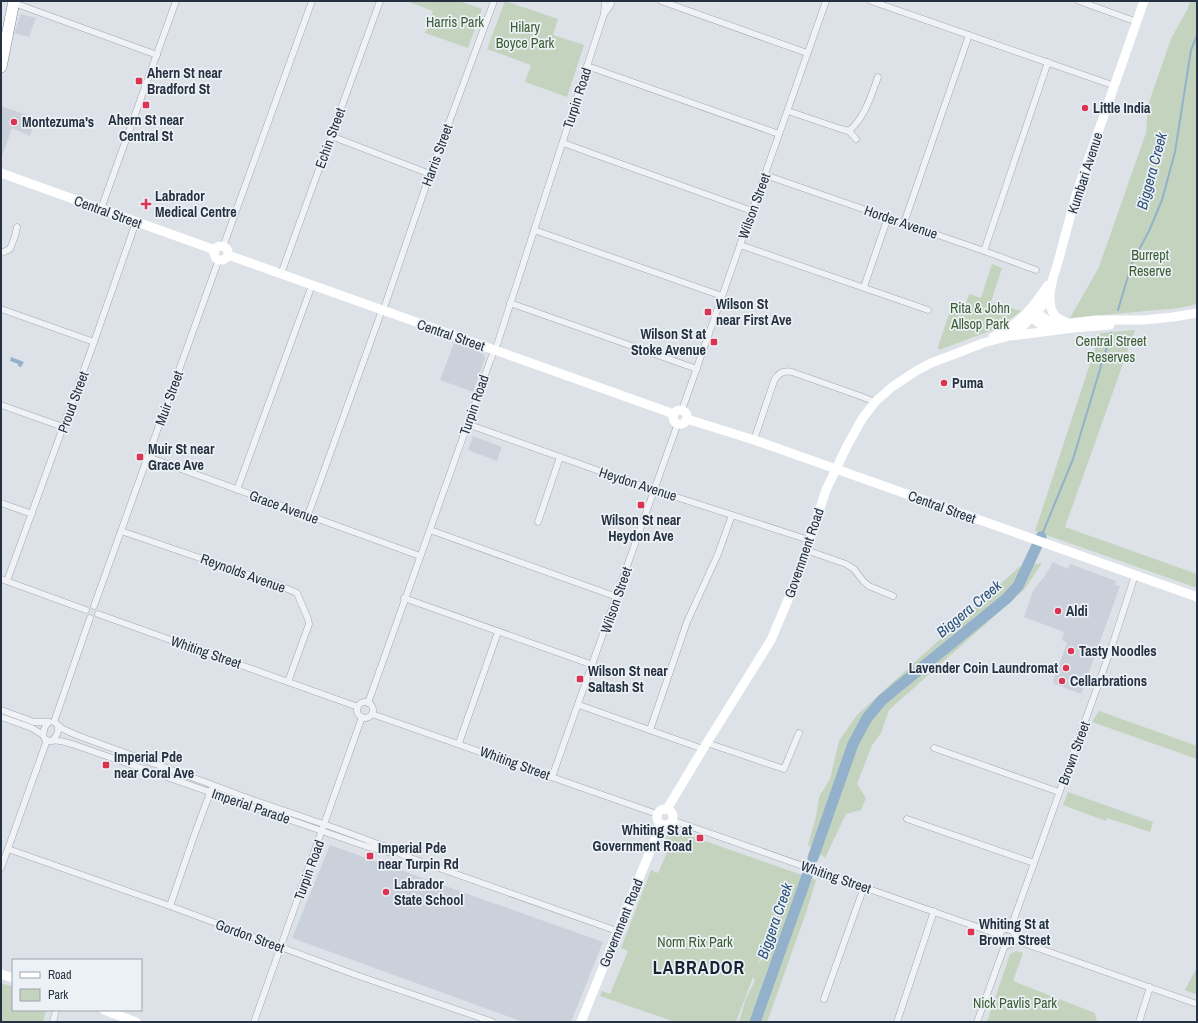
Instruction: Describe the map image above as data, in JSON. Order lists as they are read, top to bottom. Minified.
{"streets":{"main road":["Kumbari Avenue","Central Street","Government Road"],"street":["Turpin Road","Echin Street","Harris Street","Wilson Street","Horder Avenue","Muir Street","Proud Street","Heydon Avenue","Grace Avenue","Reynolds Avenue","Whiting Street","Brown Street","Imperial Parade","Gordon Street"]},"crossings":[["Turpin Road","Central Street"],["Turpin Road","Heydon Avenue"],["Turpin Road","Grace Avenue"],["Turpin Road","Whiting Street"],["Turpin Road","Imperial Parade"],["Turpin Road","Gordon Street"],["Echin Street","Central Street"],["Harris Street","Central Street"],["Harris Street","Grace Avenue"],["Kumbari Avenue","Government Road"],["Wilson Street","Central Street"],["Wilson Street","Horder Avenue"],["Wilson Street","Heydon Avenue"],["Wilson Street","Whiting Street"],["Central Street","Muir Street"],["Central Street","Proud Street"],["Central Street","Government Road"],["Central Street","Brown Street"],["Muir Street","Grace Avenue"],["Muir Street","Reynolds Avenue"],["Muir Street","Whiting Street"],["Heydon Avenue","Government Road"],["Government Road","Whiting Street"],["Government Road","Imperial Parade"],["Reynolds Avenue","Whiting Street"],["Whiting Street","Brown Street"]],"districts":["LABRADOR"],"water":["Biggera Creek"],"parks":["Harris Park","Hilary Boyce Park","Burrept Reserve","Rita & John Allsop Park","Central Street Reserves","Norm Rix Park","Nick Pavlis Park"],"places":{"transit":["Ahern St near Bradford St","Ahern St near Central St","Wilson St near First Ave","Wilson St at Stoke Avenue","Muir St near Grace Ave","Wilson St near Heydon Ave","Wilson St near Saltash St","Imperial Pde near Coral Ave","Whiting St at Government Road","Imperial Pde near Turpin Rd","Whiting St at Brown Street"],"other":["Little India","Montezuma's","Puma","Aldi","Tasty Noodles","Lavender Coin Laundromat","Cellarbrations","Labrador State School"],"health":["Labrador Medical Centre"]},"legend":["Road","Park"]}
